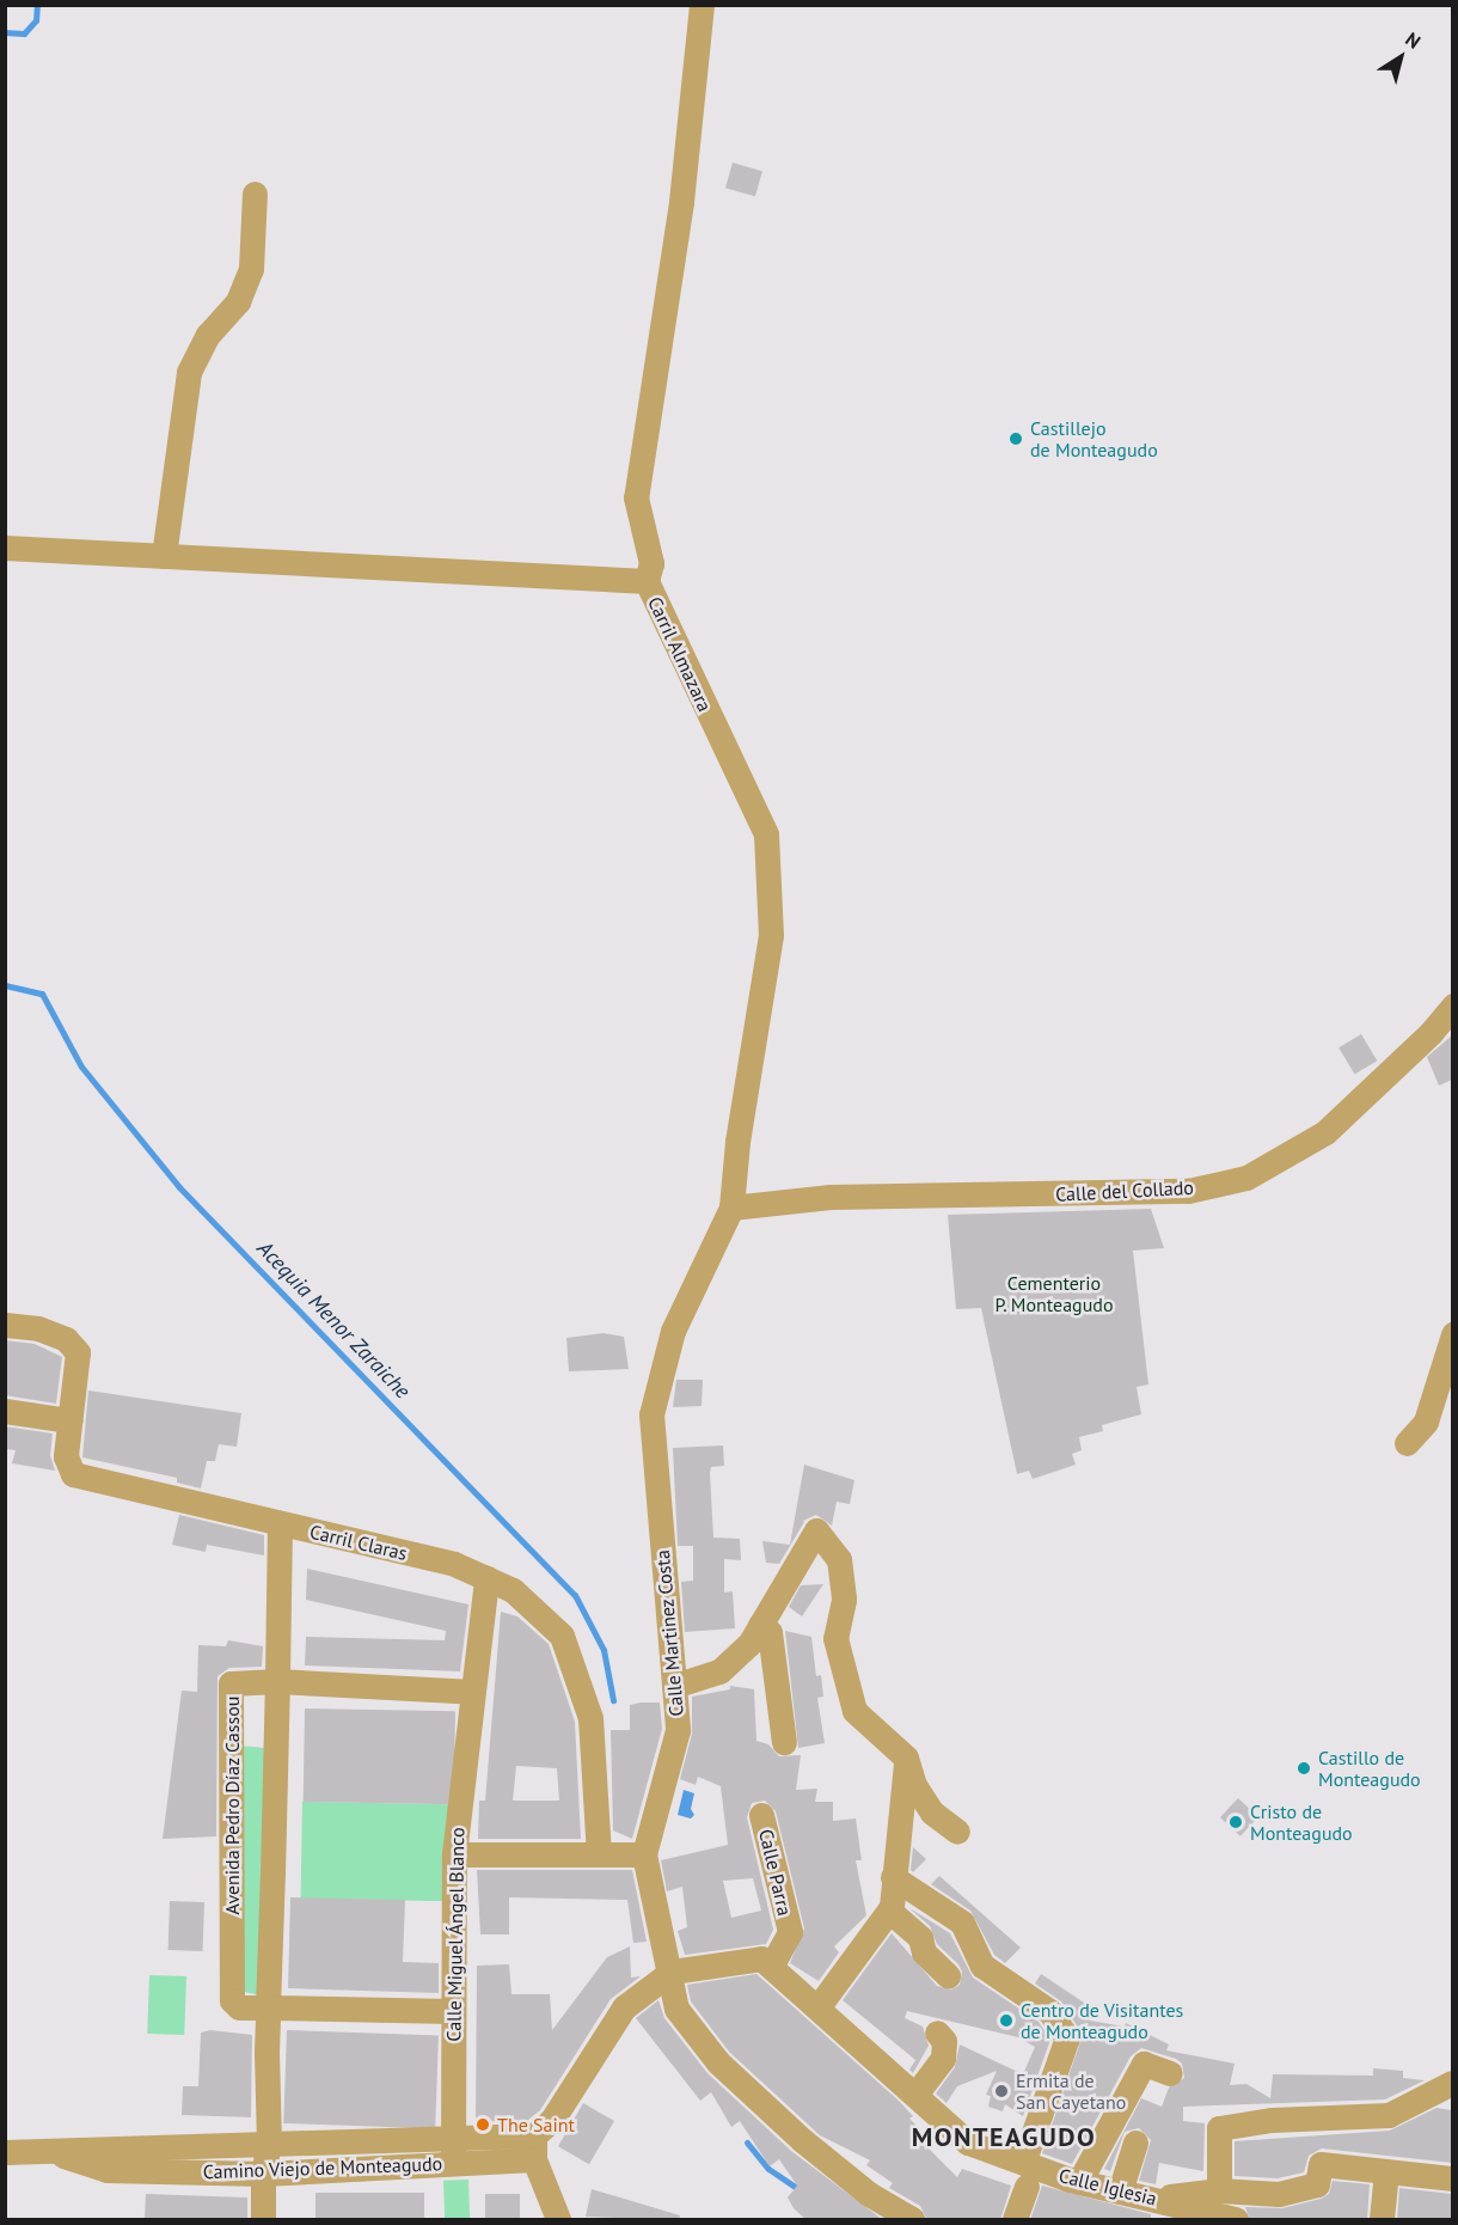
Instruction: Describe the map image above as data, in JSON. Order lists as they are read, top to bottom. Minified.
{"streets":{"street":["Carril Almazara","Calle del Collado","Carril Claras","Calle Martinez Costa","Avenida Pedro Díaz Cassou","Calle Parra","Calle Miguel Ángel Blanco","Camino Viejo de Monteagudo","Calle Iglesia"]},"crossings":[["Carril Almazara","Calle del Collado"],["Carril Almazara","Calle Martinez Costa"],["Calle del Collado","Calle Martinez Costa"],["Carril Claras","Calle Miguel Ángel Blanco"],["Avenida Pedro Díaz Cassou","Camino Viejo de Monteagudo"],["Calle Parra","Calle Iglesia"],["Calle Miguel Ángel Blanco","Camino Viejo de Monteagudo"]],"districts":["MONTEAGUDO"],"water":["Acequia Menor Zaraiche"],"parks":["Cementerio P. Monteagudo"],"places":["Castillejo de Monteagudo","Castillo de Monteagudo","Cristo de Monteagudo","Centro de Visitantes de Monteagudo","Ermita de San Cayetano","The Saint"],"north":"top right"}
